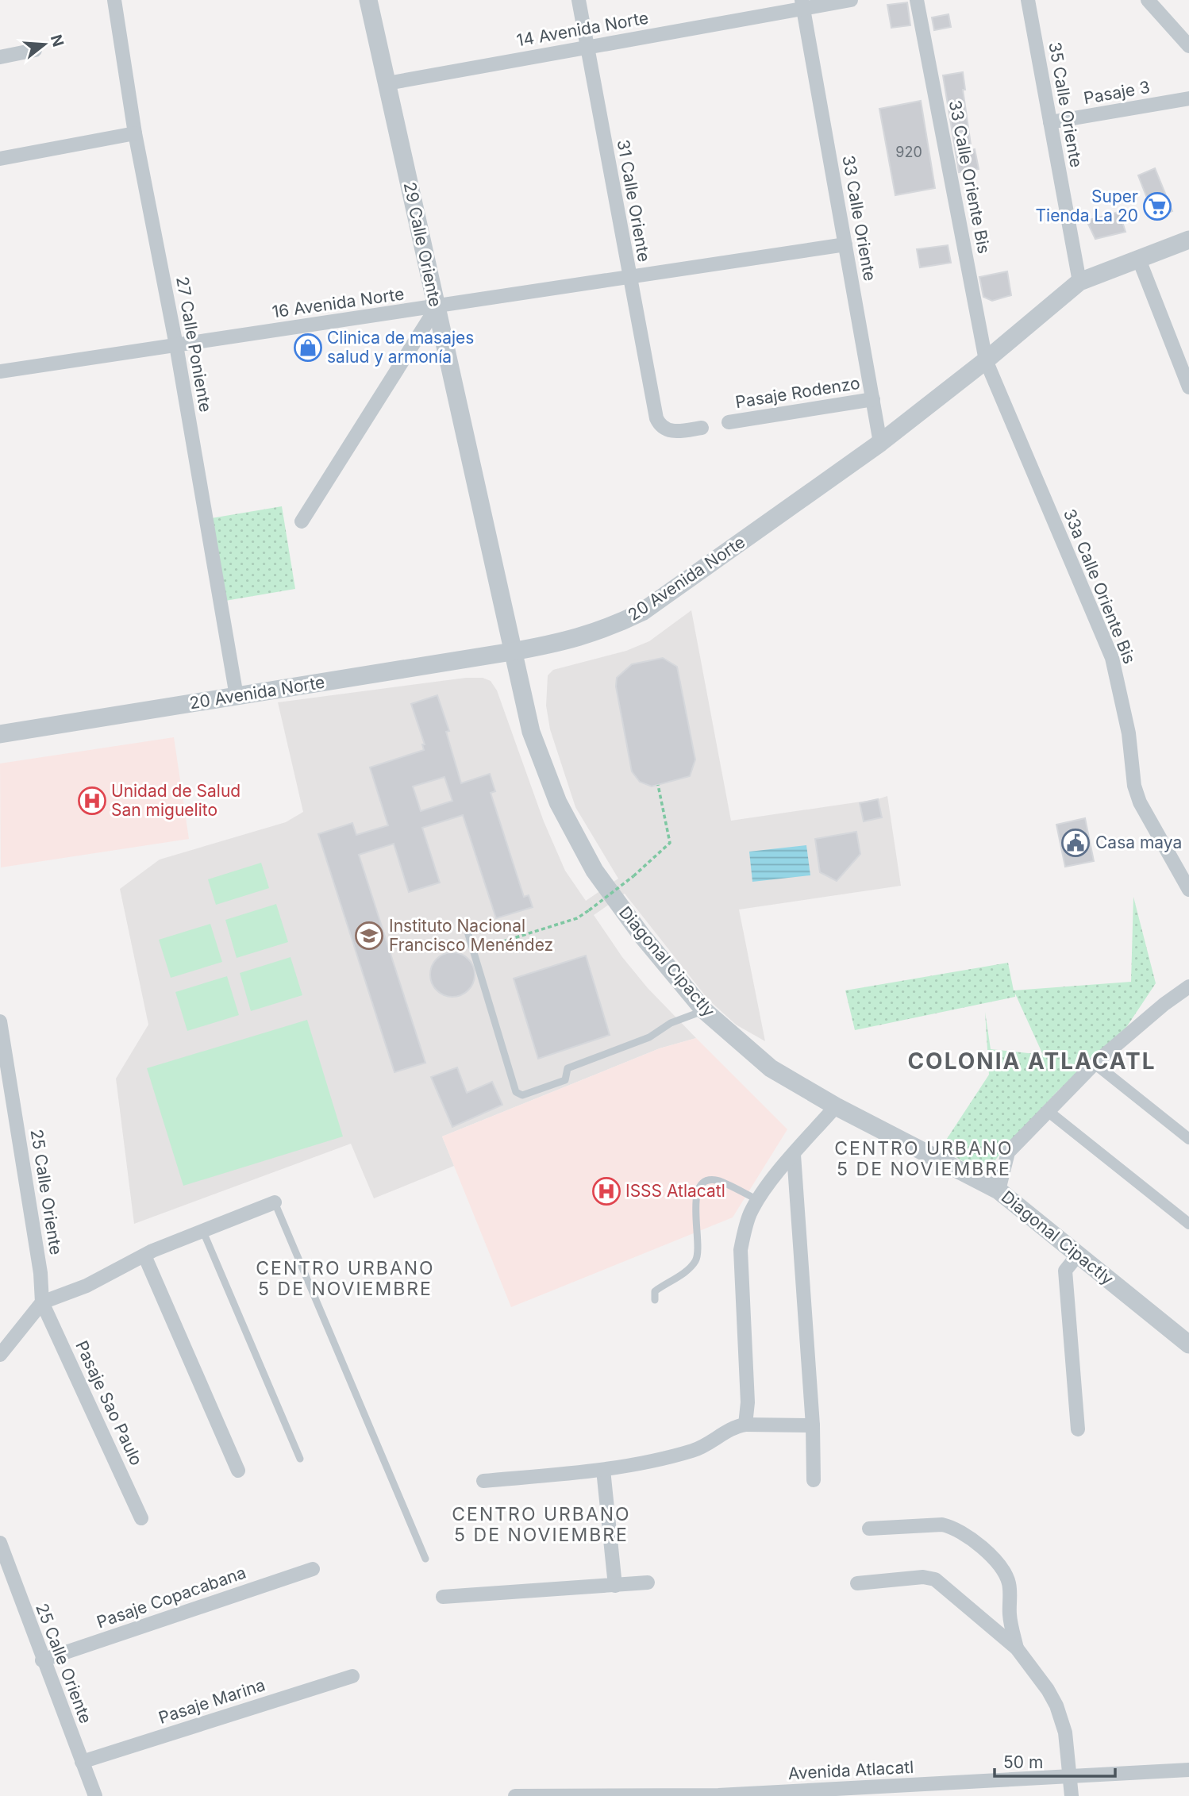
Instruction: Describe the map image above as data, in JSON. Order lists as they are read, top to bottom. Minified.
{"streets":{"street":["14 Avenida Norte","Pasaje 3","35 Calle Oriente","33 Calle Oriente Bis","31 Calle Oriente","33 Calle Oriente","29 Calle Oriente","16 Avenida Norte","27 Calle Poniente","Pasaje Rodenzo","20 Avenida Norte","33a Calle Oriente Bis","Diagonal Cipactly","25 Calle Oriente","Pasaje Sao Paulo","Pasaje Copacabana","Pasaje Marina","Avenida Atlacatl"]},"crossings":[["14 Avenida Norte","31 Calle Oriente"],["14 Avenida Norte","33 Calle Oriente"],["14 Avenida Norte","29 Calle Oriente"],["Pasaje 3","35 Calle Oriente"],["35 Calle Oriente","20 Avenida Norte"],["33 Calle Oriente Bis","20 Avenida Norte"],["33 Calle Oriente Bis","33a Calle Oriente Bis"],["31 Calle Oriente","16 Avenida Norte"],["33 Calle Oriente","16 Avenida Norte"],["33 Calle Oriente","Pasaje Rodenzo"],["33 Calle Oriente","20 Avenida Norte"],["29 Calle Oriente","16 Avenida Norte"],["29 Calle Oriente","20 Avenida Norte"],["29 Calle Oriente","Diagonal Cipactly"],["16 Avenida Norte","27 Calle Poniente"],["27 Calle Poniente","20 Avenida Norte"],["20 Avenida Norte","33a Calle Oriente Bis"],["20 Avenida Norte","Diagonal Cipactly"],["25 Calle Oriente","Pasaje Sao Paulo"],["25 Calle Oriente","Pasaje Copacabana"],["25 Calle Oriente","Pasaje Marina"]],"districts":["COLONIA ATLACATL","CENTRO URBANO 5 DE NOVIEMBRE","CENTRO URBANO 5 DE NOVIEMBRE","CENTRO URBANO 5 DE NOVIEMBRE"],"places":{"supermarket":["Super Tienda La 20"],"shop":["Clinica de masajes salud y armonía"],"hospital":["Unidad de Salud San miguelito","ISSS Atlacatl"],"public building":["Casa maya"],"school or university":["Instituto Nacional Francisco Menéndez"]},"house_numbers":["920"],"scale_bar":"50 m","north":"right"}
